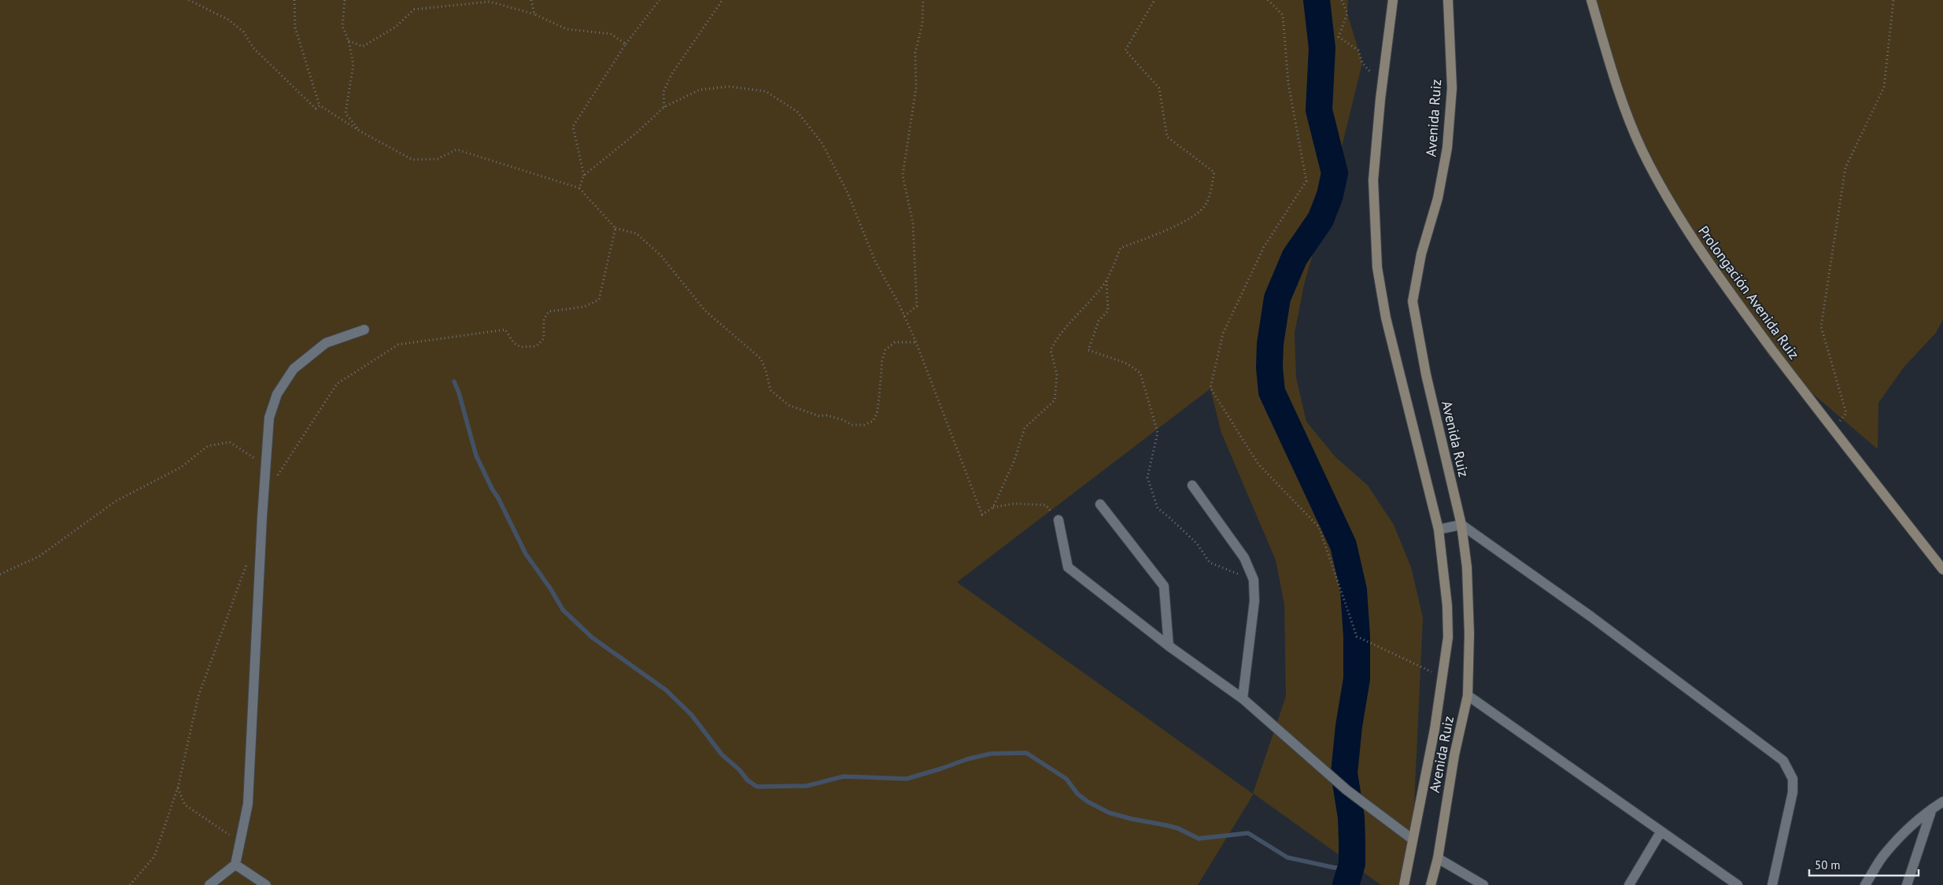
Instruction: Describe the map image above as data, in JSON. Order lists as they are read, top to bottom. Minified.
{"streets":{"street":["Avenida Ruiz","Prolongación Avenida Ruiz"]},"scale_bar":"50 m"}
